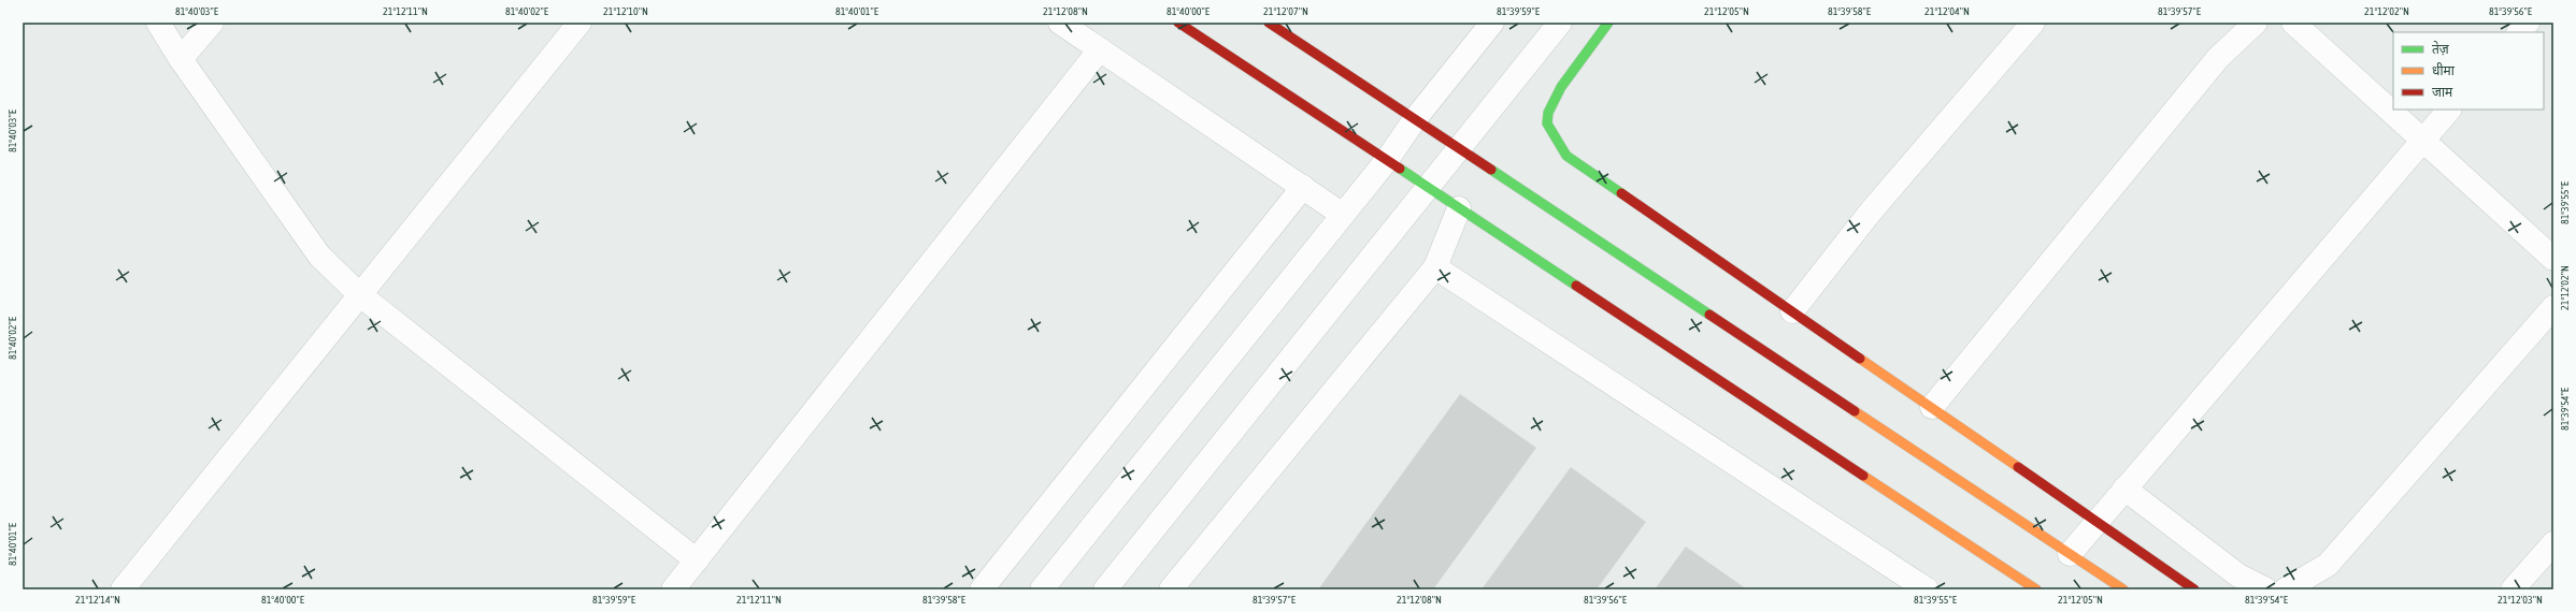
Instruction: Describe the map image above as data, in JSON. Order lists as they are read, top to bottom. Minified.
{"legend":["तेज़","धीमा","जाम"],"coordinates":["81°40'03\"E","21°12'11\"N","81°40'02\"E","21°12'10\"N","81°40'01\"E","21°12'08\"N","81°40'00\"E","21°12'07\"N","81°39'59\"E","21°12'05\"N","81°39'58\"E","21°12'04\"N","81°39'57\"E","21°12'02\"N","81°39'56\"E","81°39'55\"E","81°39'54\"E","21°12'14\"N","21°12'03\"N"]}
